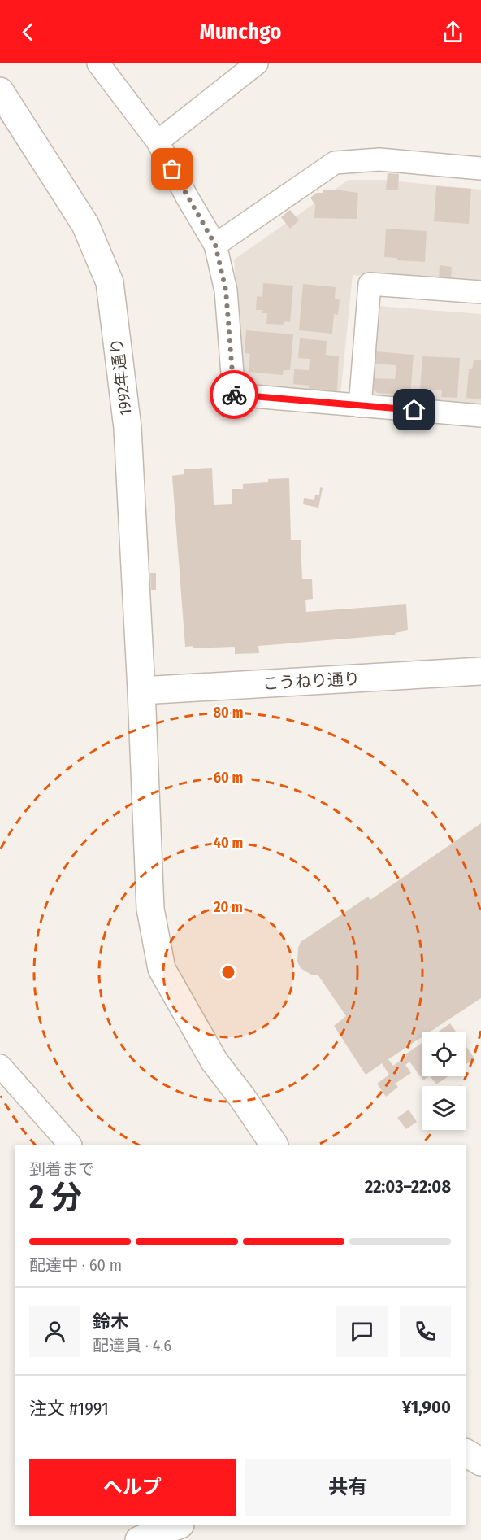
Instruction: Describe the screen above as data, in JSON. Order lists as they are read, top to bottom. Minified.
{"streets":{"street":["1992年通り","こうねり通り"]},"crossings":[["1992年通り","こうねり通り"]],"page":{"header":"Munchgo","heading":["2 分","到着まで","22:03–22:08"],"panel":["鈴木","配達員 · 4.6","注文 #1991","¥1,900"],"bar":"配達中 · 60 m","buttons":["ヘルプ","共有"]},"rings":["80 m","60 m","40 m","20 m"]}
